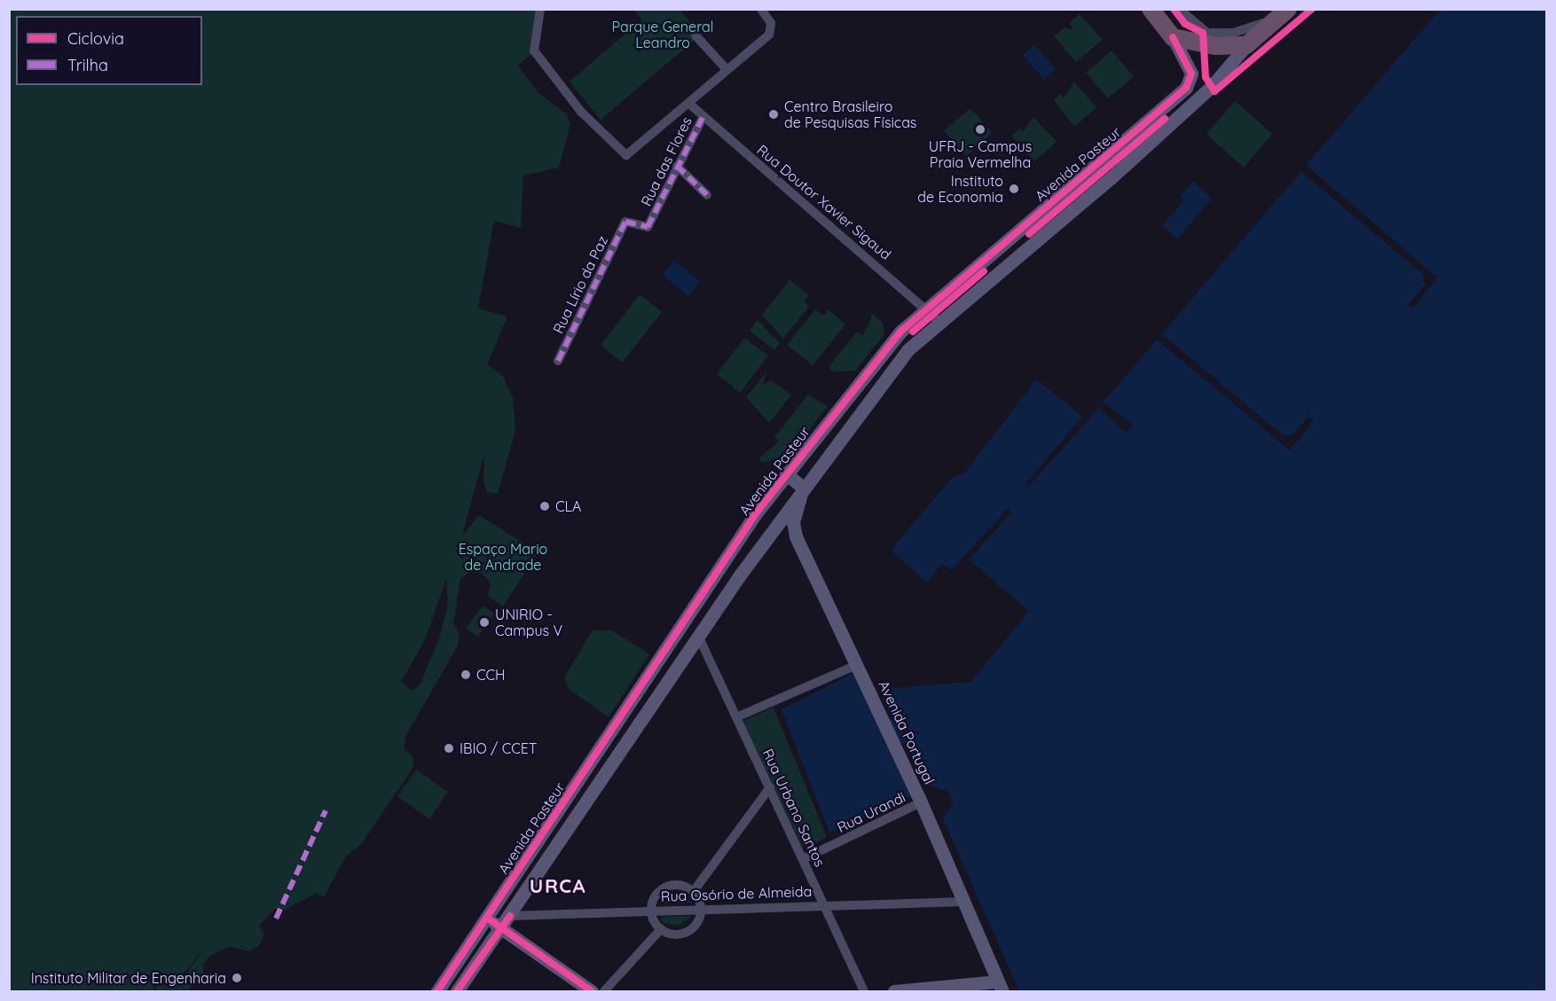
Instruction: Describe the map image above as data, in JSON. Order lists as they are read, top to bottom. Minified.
{"streets":{"street":["Rua das Flores","Avenida Pasteur","Rua Doutor Xavier Sigaud","Rua Lírio da Paz","Avenida Portugal","Rua Urbano Santos","Rua Urandi","Rua Osório de Almeida"]},"crossings":[["Rua das Flores","Rua Doutor Xavier Sigaud"],["Rua das Flores","Rua Lírio da Paz"],["Avenida Pasteur","Rua Doutor Xavier Sigaud"],["Avenida Portugal","Rua Urandi"],["Avenida Portugal","Rua Osório de Almeida"],["Rua Urbano Santos","Rua Urandi"],["Rua Urbano Santos","Rua Osório de Almeida"]],"districts":["URCA"],"parks":["Parque General Leandro","Espaço Mario de Andrade"],"places":["Centro Brasileiro de Pesquisas Físicas","UFRJ - Campus Praia Vermelha","Instituto de Economia","CLA","UNIRIO - Campus V","CCH","IBIO / CCET","Instituto Militar de Engenharia"],"legend":["Ciclovia","Trilha"]}
